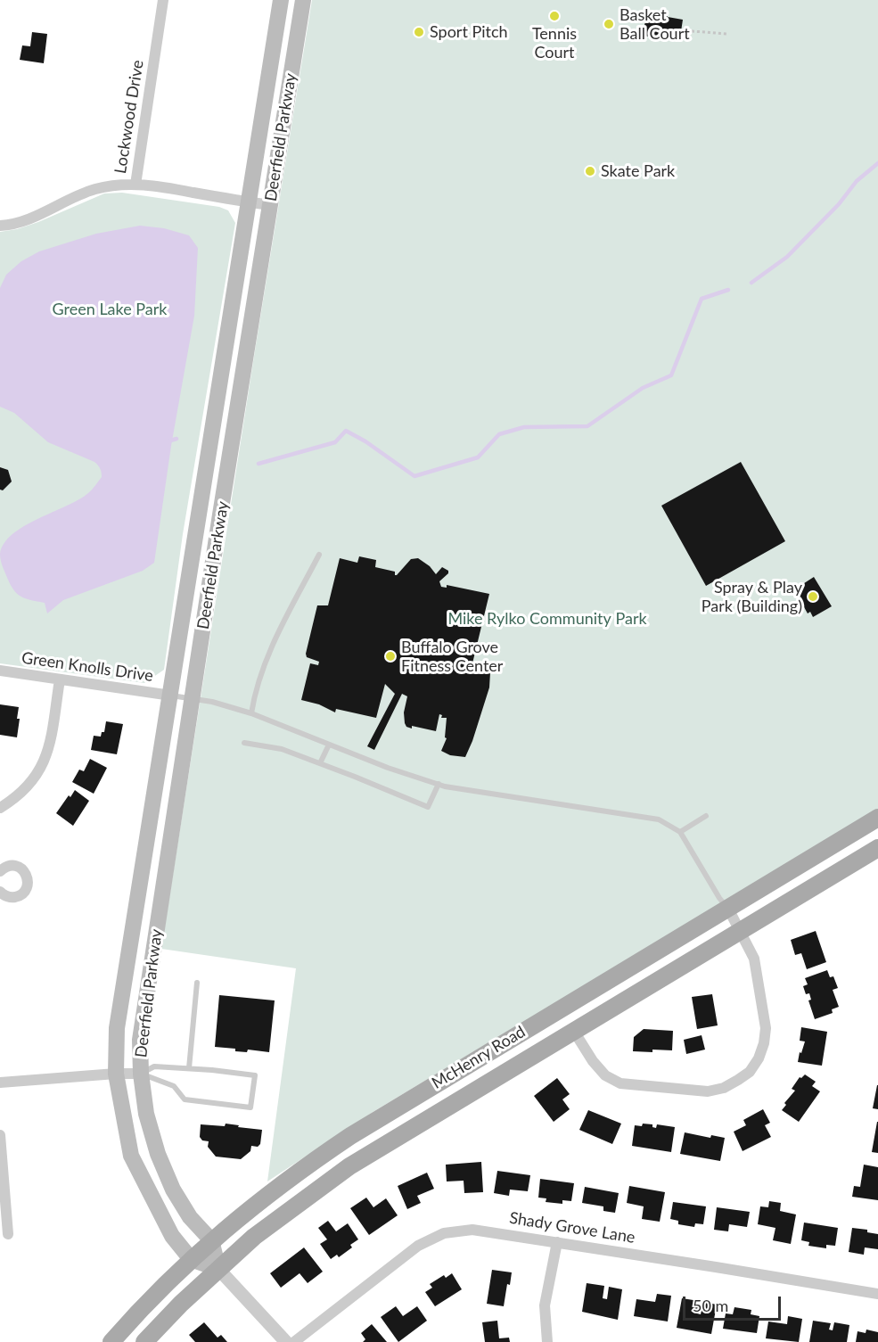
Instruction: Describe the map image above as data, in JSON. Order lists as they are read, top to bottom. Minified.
{"streets":{"main road":["Deerfield Parkway","McHenry Road"],"street":["Lockwood Drive","Green Knolls Drive","Shady Grove Lane"]},"crossings":[["Deerfield Parkway","Green Knolls Drive"],["Deerfield Parkway","McHenry Road"]],"parks":["Green Lake Park","Mike Rylko Community Park"],"places":["Tennis Court","Basket Ball Court","Sport Pitch","Skate Park","Spray & Play Park (Building)","Buffalo Grove Fitness Center"],"scale_bar":"50 m"}
